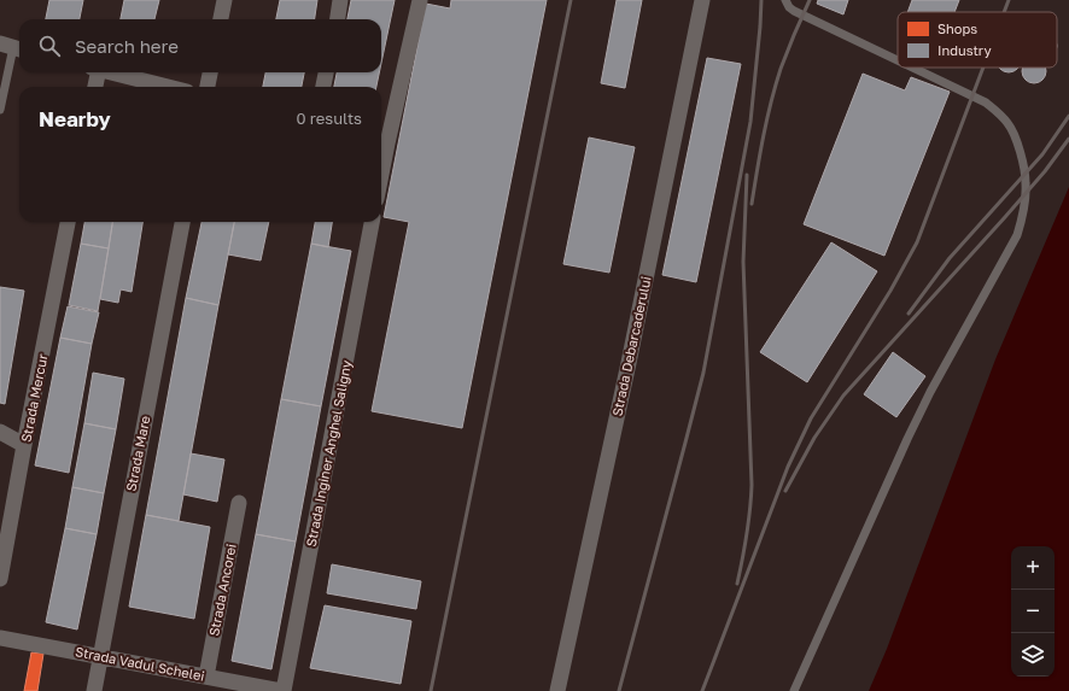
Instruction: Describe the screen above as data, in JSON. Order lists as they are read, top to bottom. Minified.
{"streets":{"street":["Strada Debarcaderului","Strada Mercur","Strada Mare","Strada Inginer Anghel Saligny","Strada Ancorei","Strada Vadul Schelei"]},"crossings":[["Strada Mare","Strada Vadul Schelei"],["Strada Inginer Anghel Saligny","Strada Vadul Schelei"],["Strada Ancorei","Strada Vadul Schelei"]],"legend":["Shops","Industry"],"page":{"search":"Search here","heading":["Nearby","0 results"],"map_buttons":["+","−"]}}
